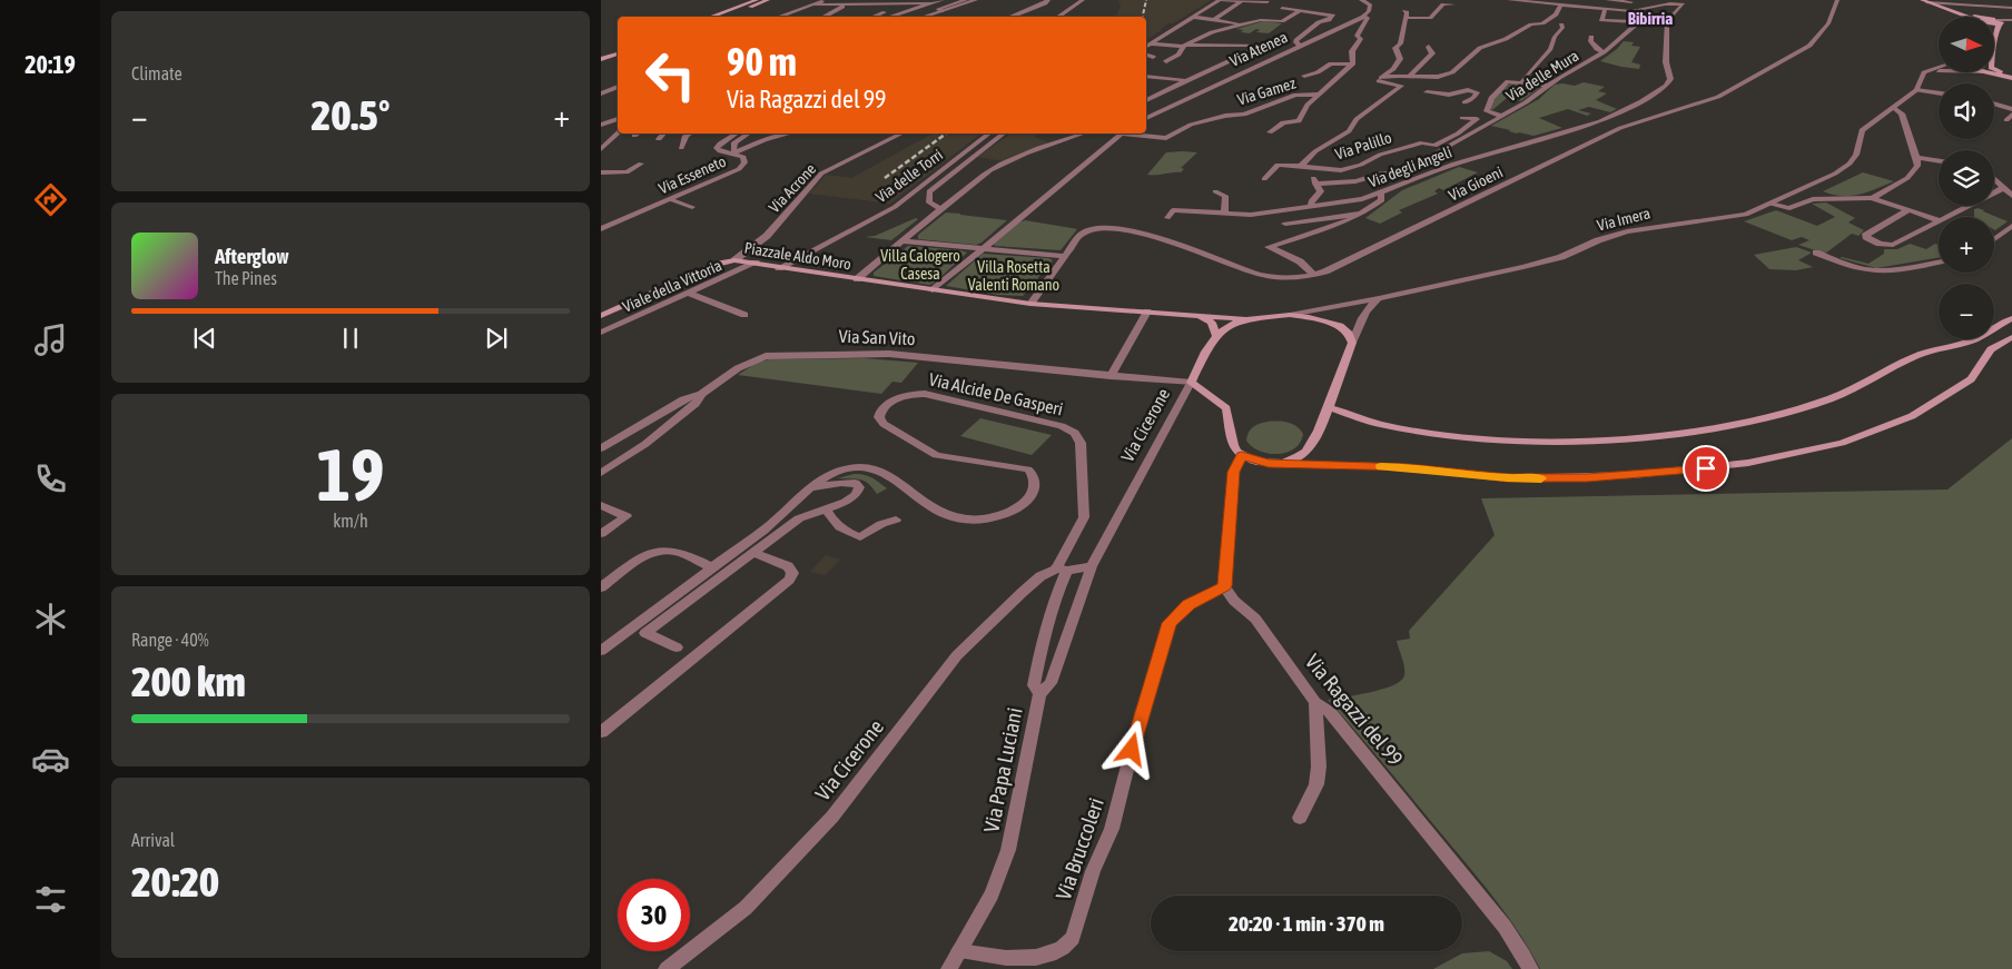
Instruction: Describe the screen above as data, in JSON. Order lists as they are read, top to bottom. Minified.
{"streets":{"main road":["Via Imera","Piazzale Aldo Moro","Via Cicerone"],"street":["Via Atenea","Via delle Mura","Via Gamez","Via Palillo","Via degli Angeli","Via Esseneto","Via delle Torri","Via Gioeni","Via Acrone","Viale della Vittoria","Via San Vito","Via Alcide De Gasperi","Via Ragazzi del 99","Via Papa Luciani","Via Bruccoleri"]},"crossings":[["Via delle Torri","Piazzale Aldo Moro"],["Via Acrone","Piazzale Aldo Moro"],["Via Imera","Piazzale Aldo Moro"],["Piazzale Aldo Moro","Viale della Vittoria"],["Via San Vito","Via Cicerone"],["Via Alcide De Gasperi","Via Cicerone"],["Via Alcide De Gasperi","Via Papa Luciani"],["Via Cicerone","Via Papa Luciani"],["Via Ragazzi del 99","Via Bruccoleri"],["Via Papa Luciani","Via Bruccoleri"]],"districts":["Bibirria"],"parks":["Villa Calogero Casesa","Villa Rosetta Valenti Romano"],"north":"right","page":{"tabs":"20:19","tile":["Climate",["19","km/h"],["Range · 40%","200 km"],["Arrival","20:20"]],"map_buttons":["+","−"],"turn":["90 m","Via Ragazzi del 99"],"heat":["−","20.5°","+"],"song":["Afterglow","The Pines"],"limit":"30","trip":"20:20 · 1 min · 370 m"}}
